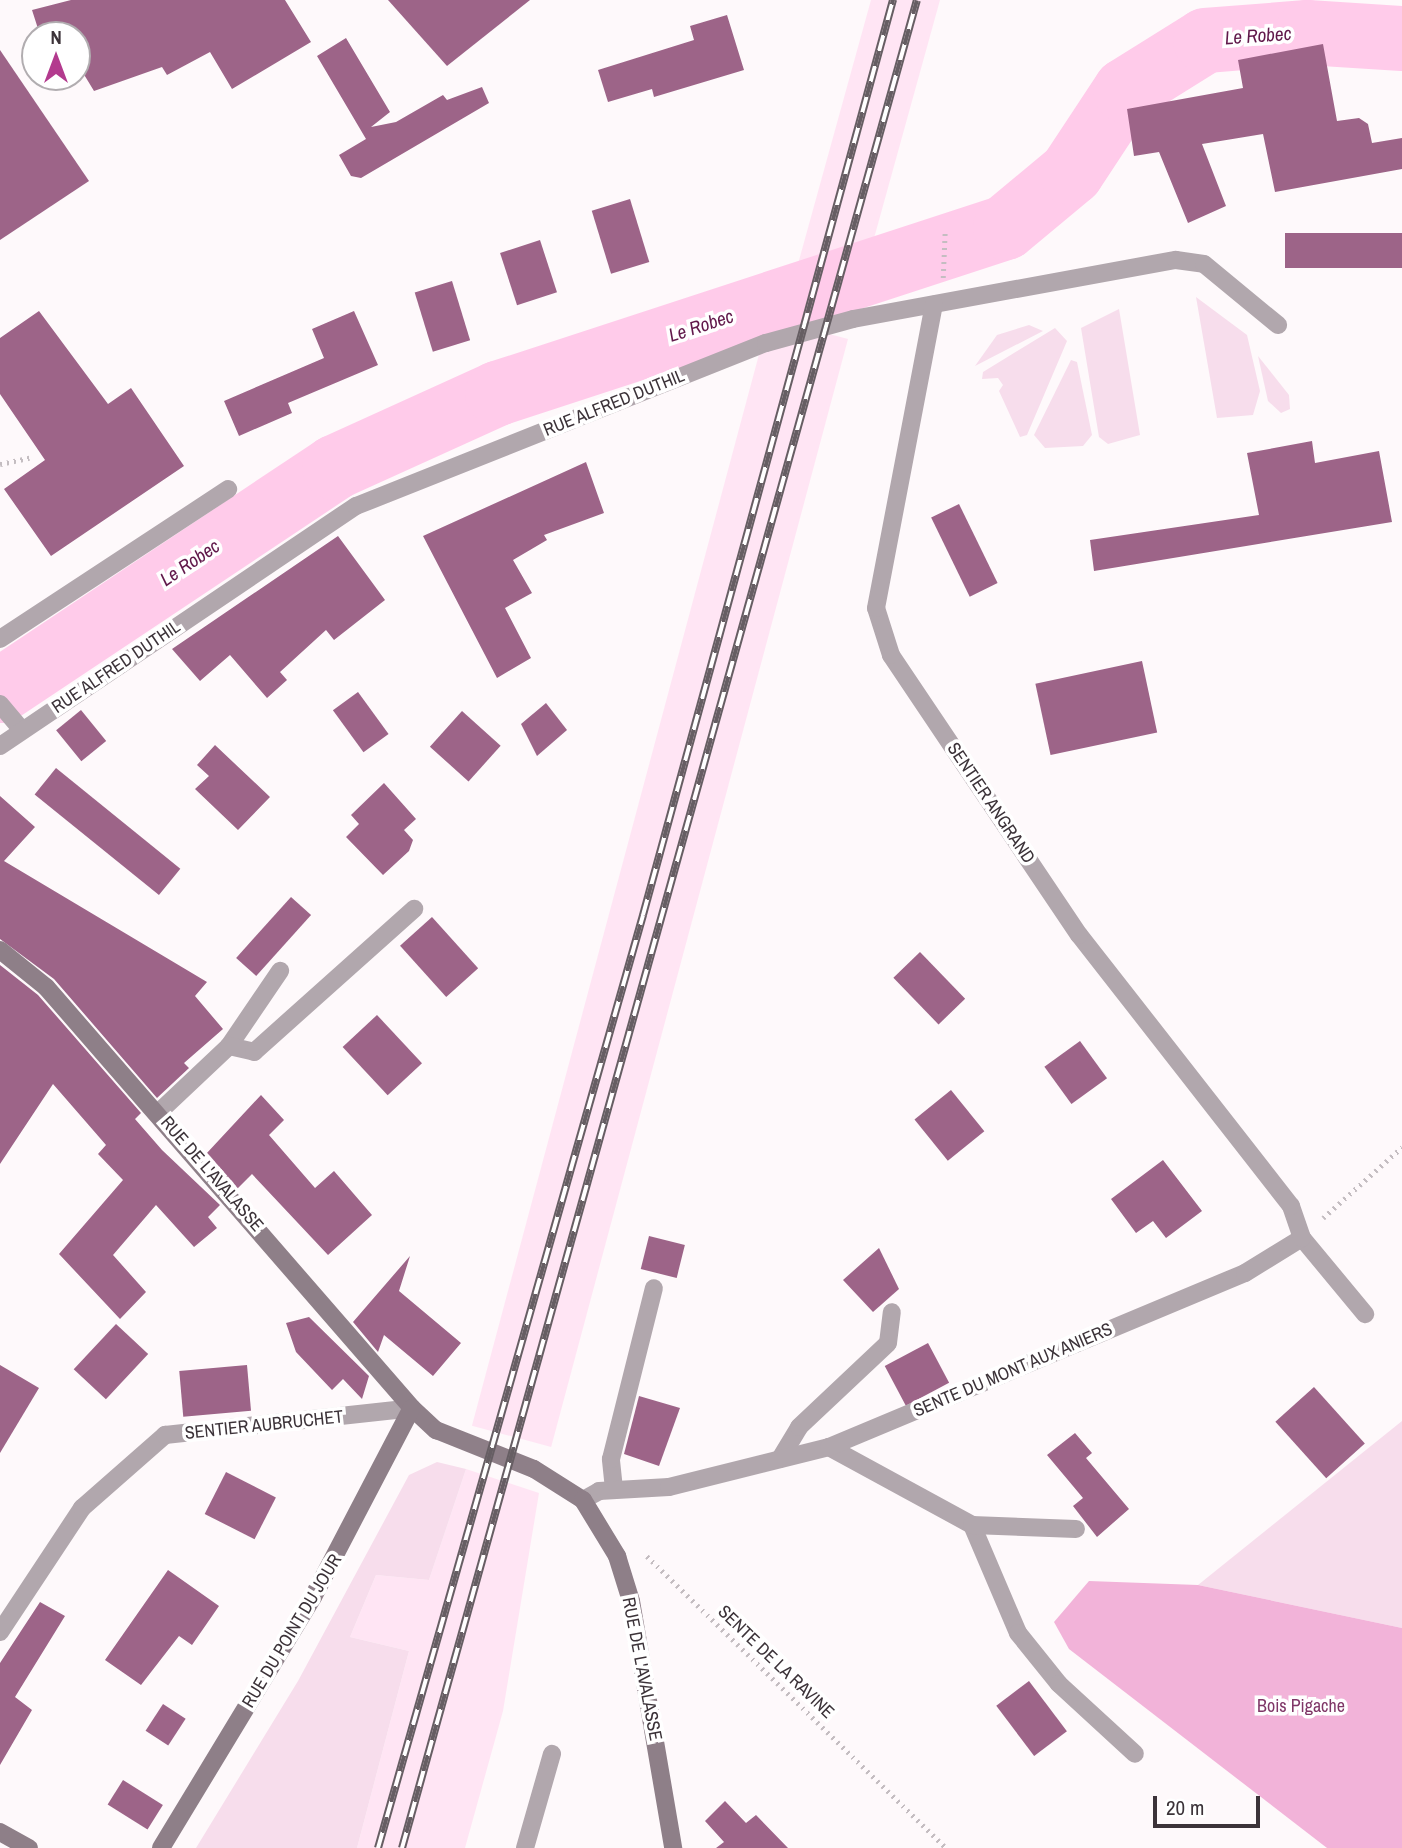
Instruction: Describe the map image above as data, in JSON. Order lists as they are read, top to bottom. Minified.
{"streets":{"main road":["RUE DE L'AVALASSE","RUE DU POINT DU JOUR"],"street":["RUE ALFRED DUTHIL","SENTIER ANGRAND","SENTE DU MONT AUX ANIERS","SENTIER AUBRUCHET"],"path":["SENTE DE LA RAVINE"]},"crossings":[["RUE ALFRED DUTHIL","SENTIER ANGRAND"],["SENTIER ANGRAND","SENTE DU MONT AUX ANIERS"],["RUE DE L'AVALASSE","SENTE DU MONT AUX ANIERS"],["RUE DE L'AVALASSE","SENTIER AUBRUCHET"],["RUE DE L'AVALASSE","RUE DU POINT DU JOUR"],["SENTIER AUBRUCHET","RUE DU POINT DU JOUR"]],"water":["Le Robec"],"parks":["Bois Pigache"],"scale_bar":"20 m","north":"top"}
